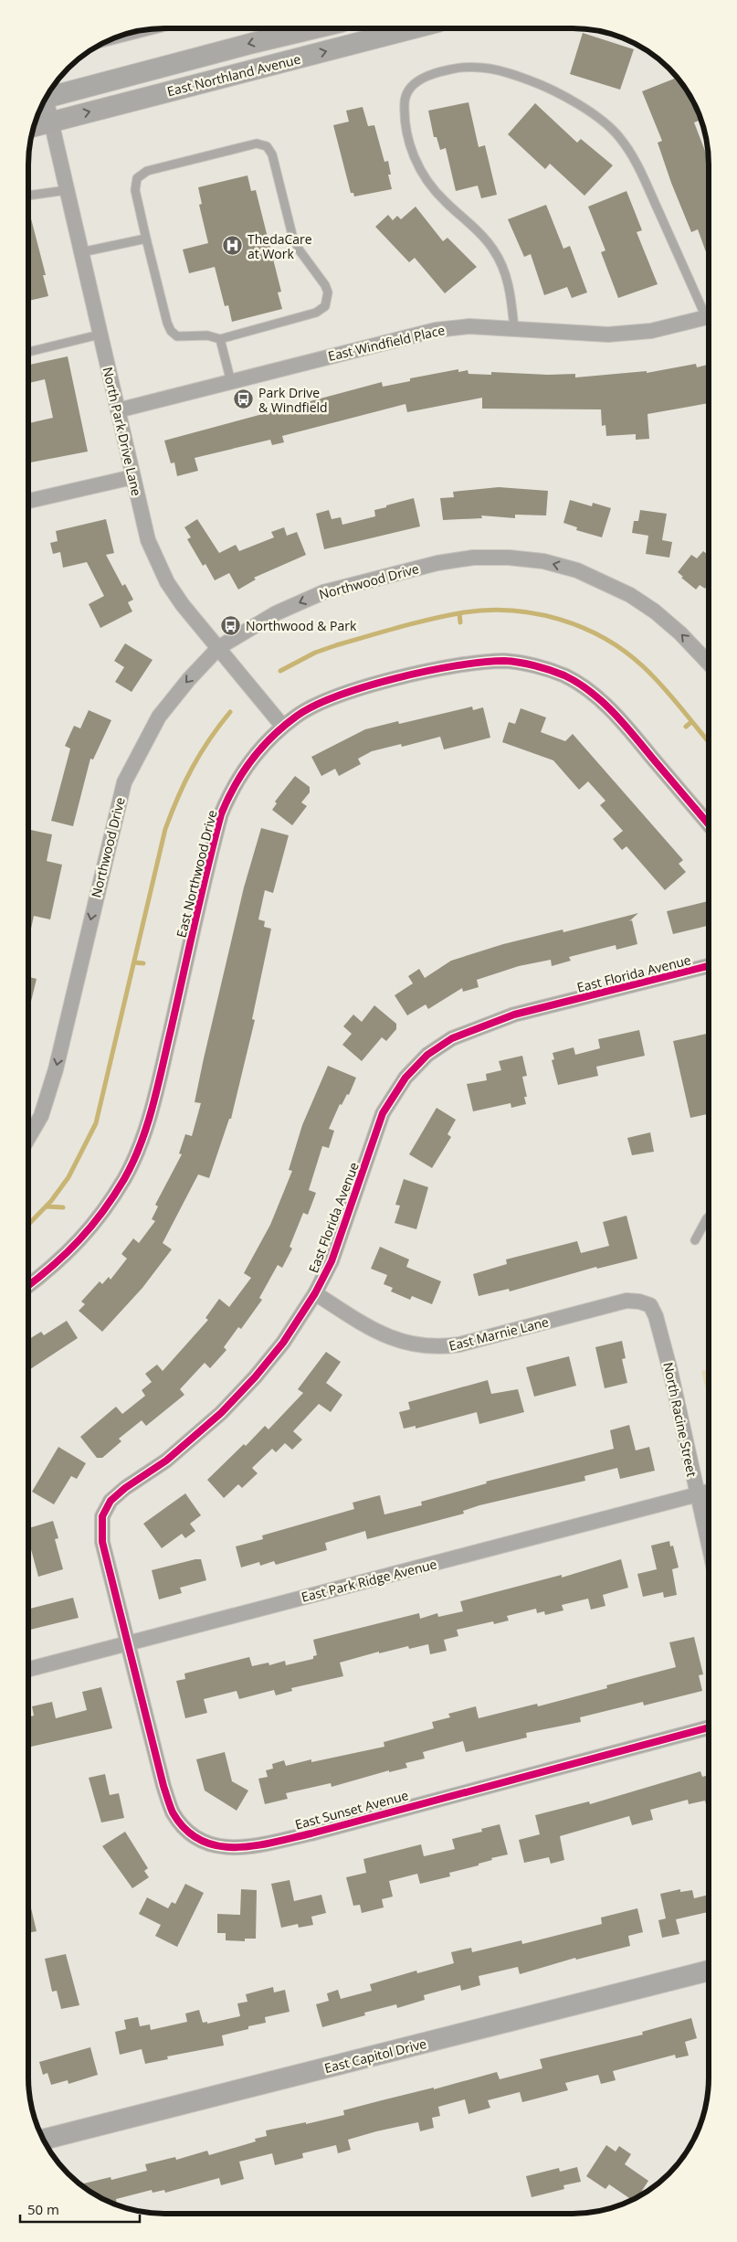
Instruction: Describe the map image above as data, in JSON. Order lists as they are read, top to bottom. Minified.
{"streets":{"main road":["East Northland Avenue","East Capitol Drive"],"street":["East Windfield Place","North Park Drive Lane","Northwood Drive","East Northwood Drive","East Florida Avenue","East Marnie Lane","North Racine Street","East Park Ridge Avenue","East Sunset Avenue"]},"crossings":[["East Northland Avenue","North Park Drive Lane"],["East Windfield Place","North Park Drive Lane"],["North Park Drive Lane","Northwood Drive"],["North Park Drive Lane","East Northwood Drive"],["East Florida Avenue","East Marnie Lane"],["East Florida Avenue","East Park Ridge Avenue"],["East Florida Avenue","East Sunset Avenue"],["East Marnie Lane","North Racine Street"],["North Racine Street","East Park Ridge Avenue"],["East Park Ridge Avenue","East Sunset Avenue"]],"places":{"hospital":["ThedaCare at Work"],"bus stop":["Park Drive & Windfield","Northwood & Park"]},"scale_bar":"50 m"}
